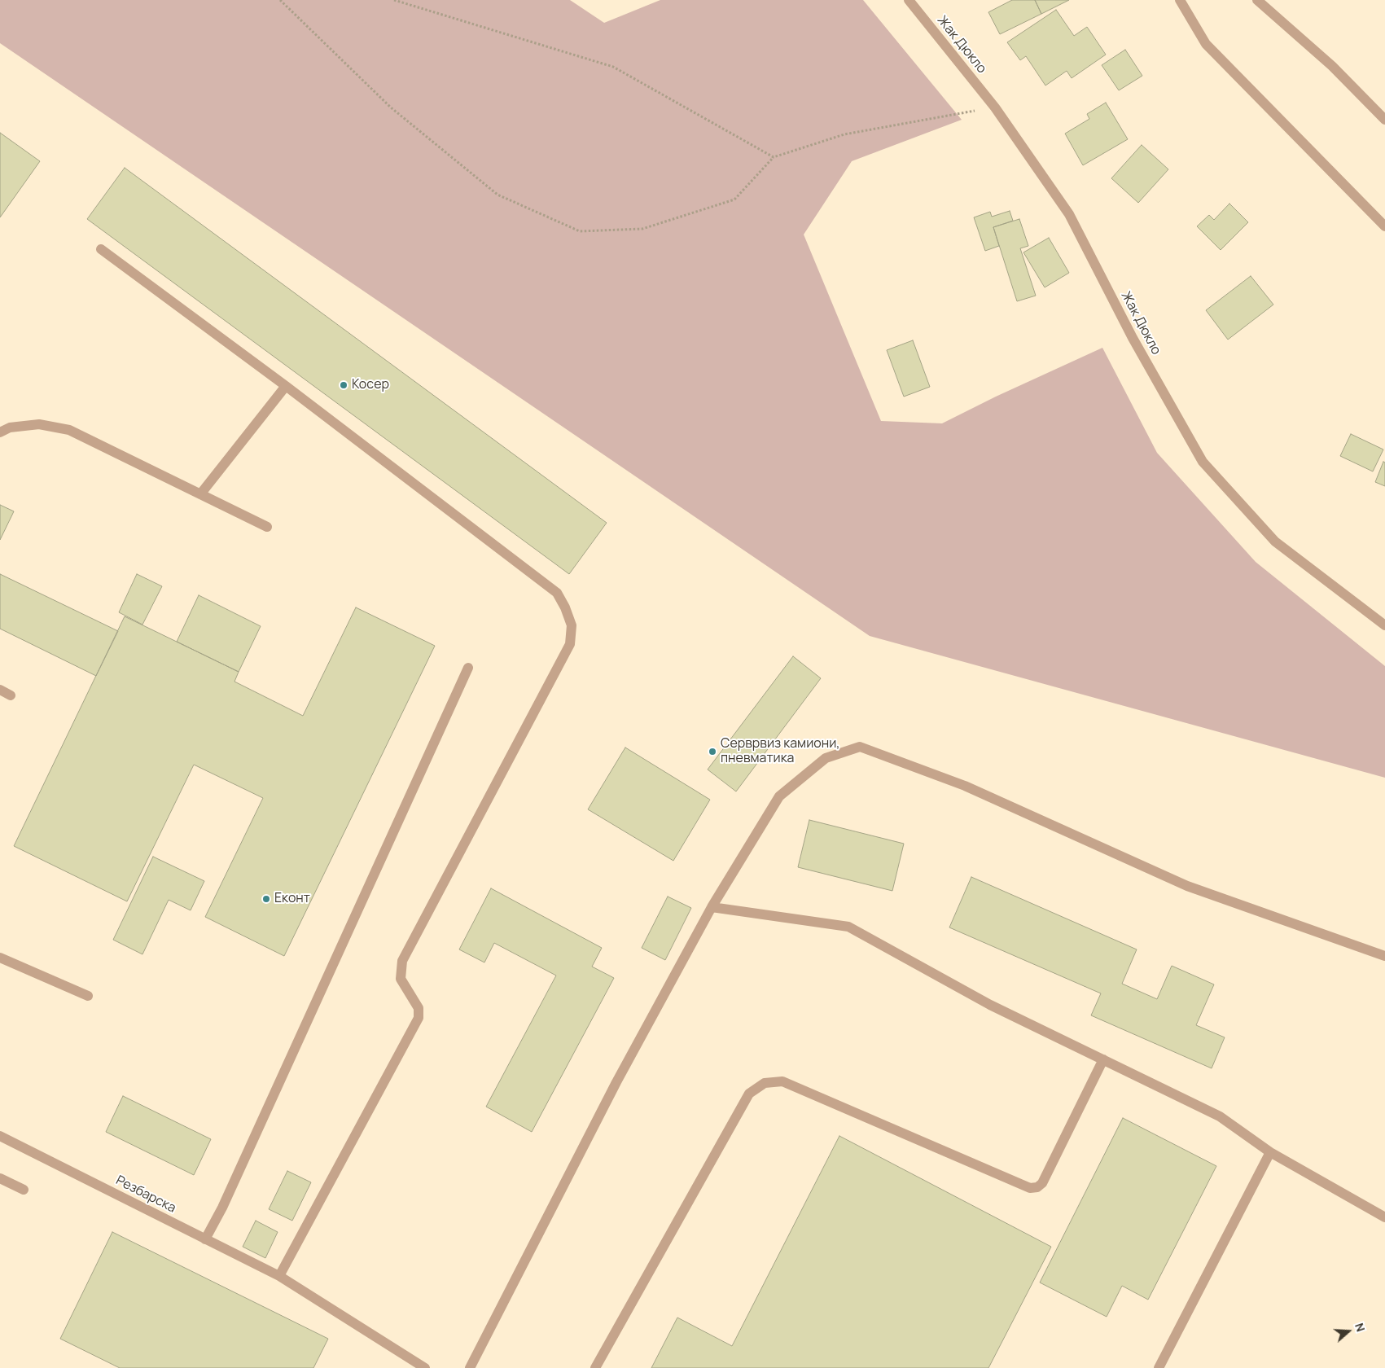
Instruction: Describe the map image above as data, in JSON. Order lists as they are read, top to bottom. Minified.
{"streets":{"street":["Жак Дюкло","Резбарска"]},"places":["Косер","Серврвиз камиони, пневматика","Еконт"],"north":"right"}
